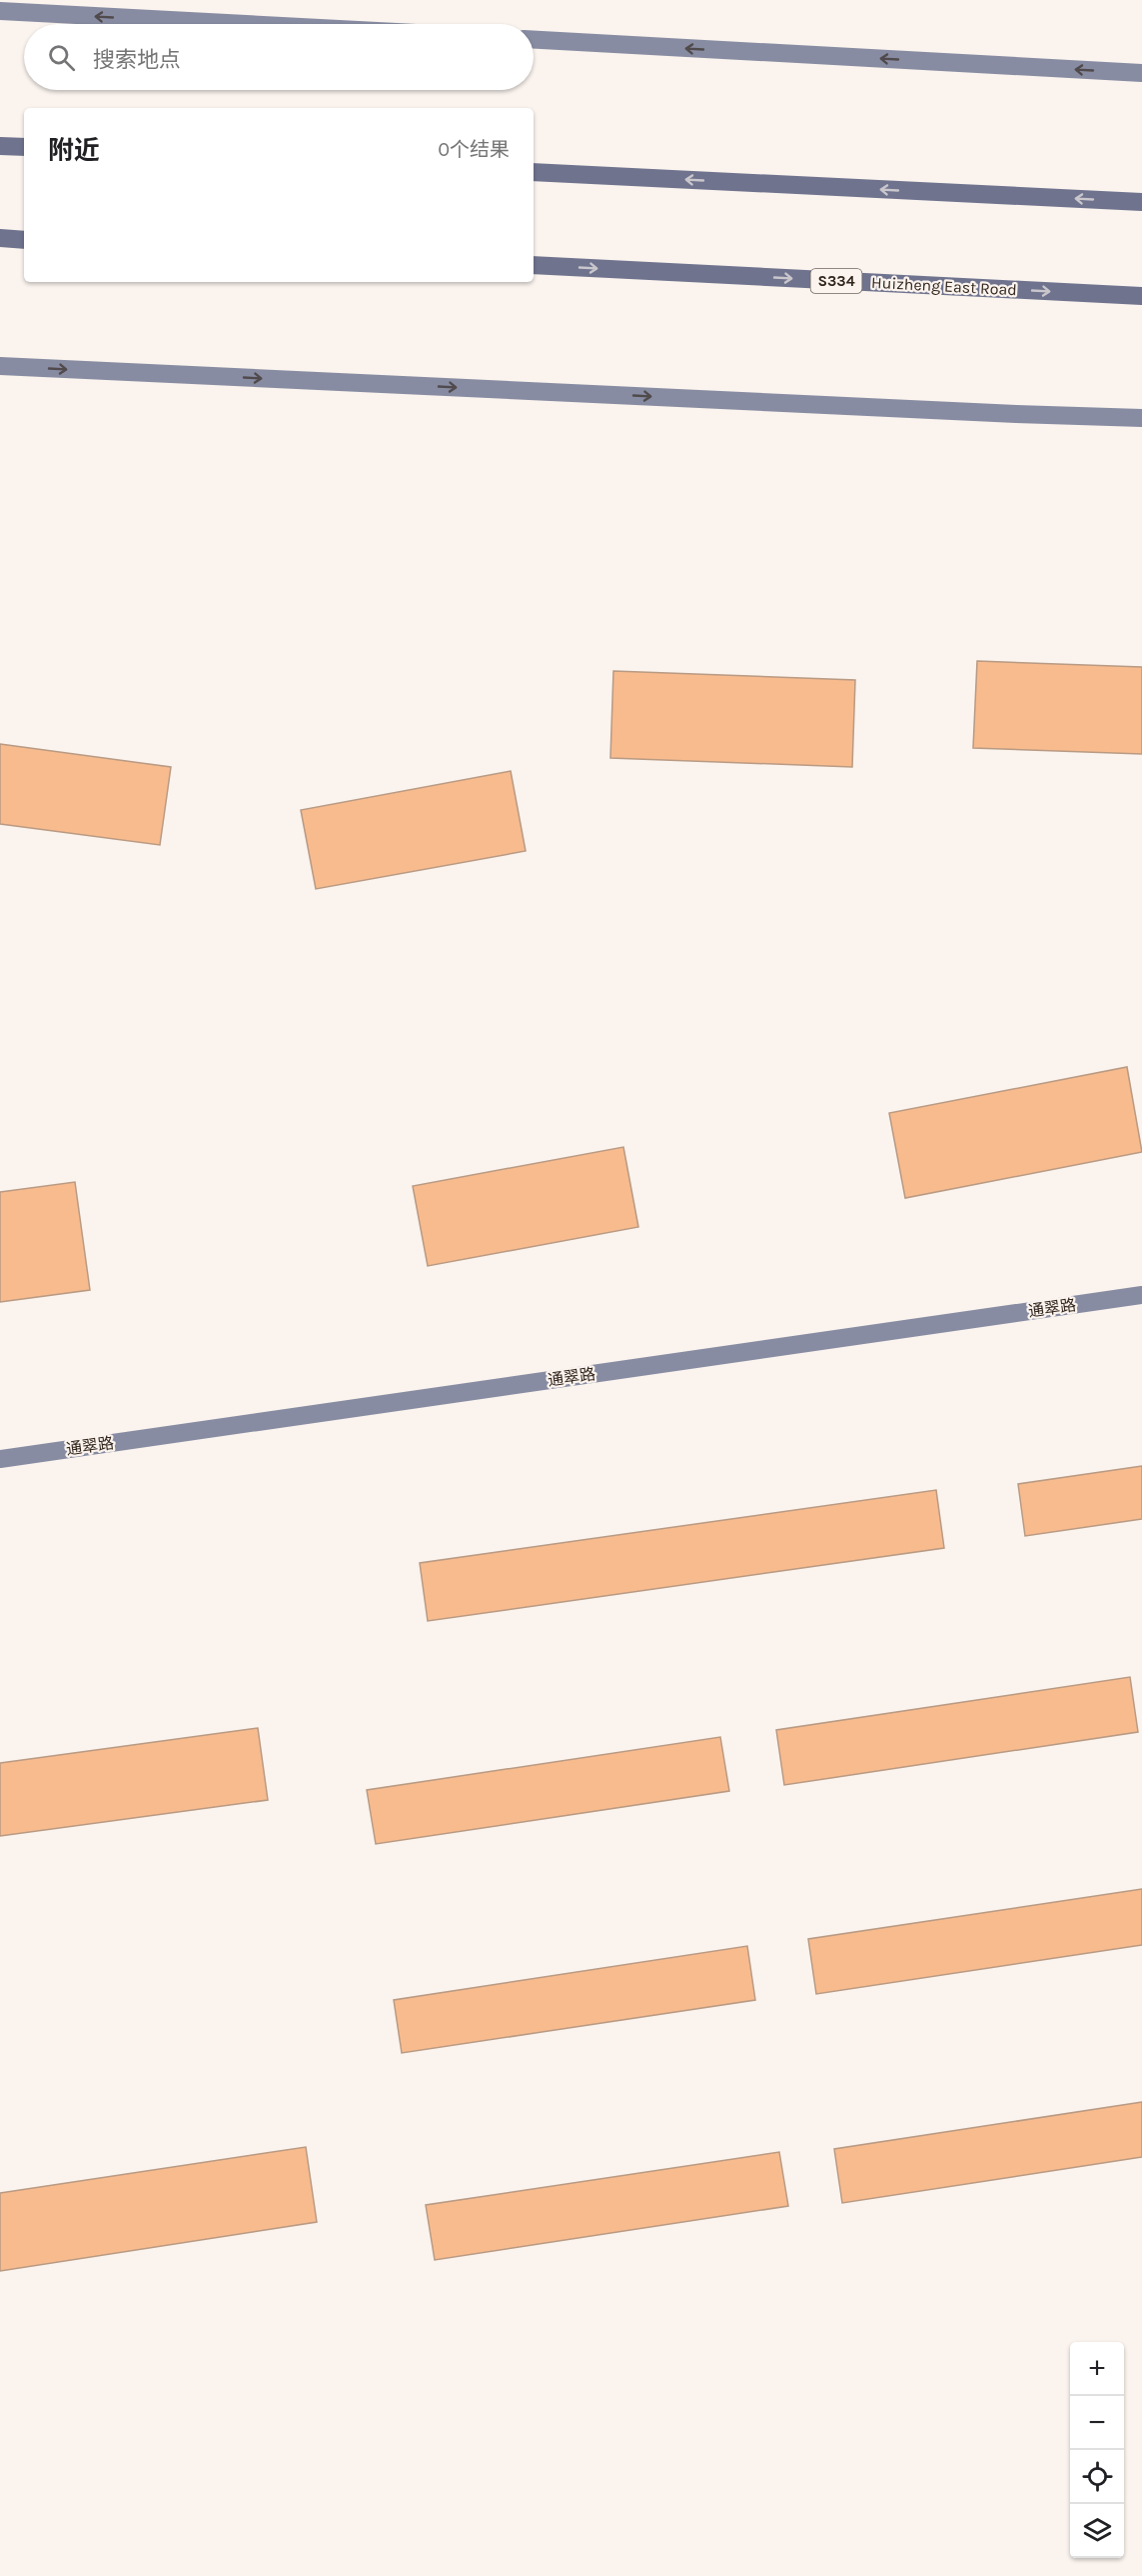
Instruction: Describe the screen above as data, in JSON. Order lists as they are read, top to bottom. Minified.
{"streets":{"main road":["S334","Huizheng East Road","通翠路"]},"page":{"search":"搜索地点","heading":["附近","0个结果"],"map_buttons":["+","−"]}}
